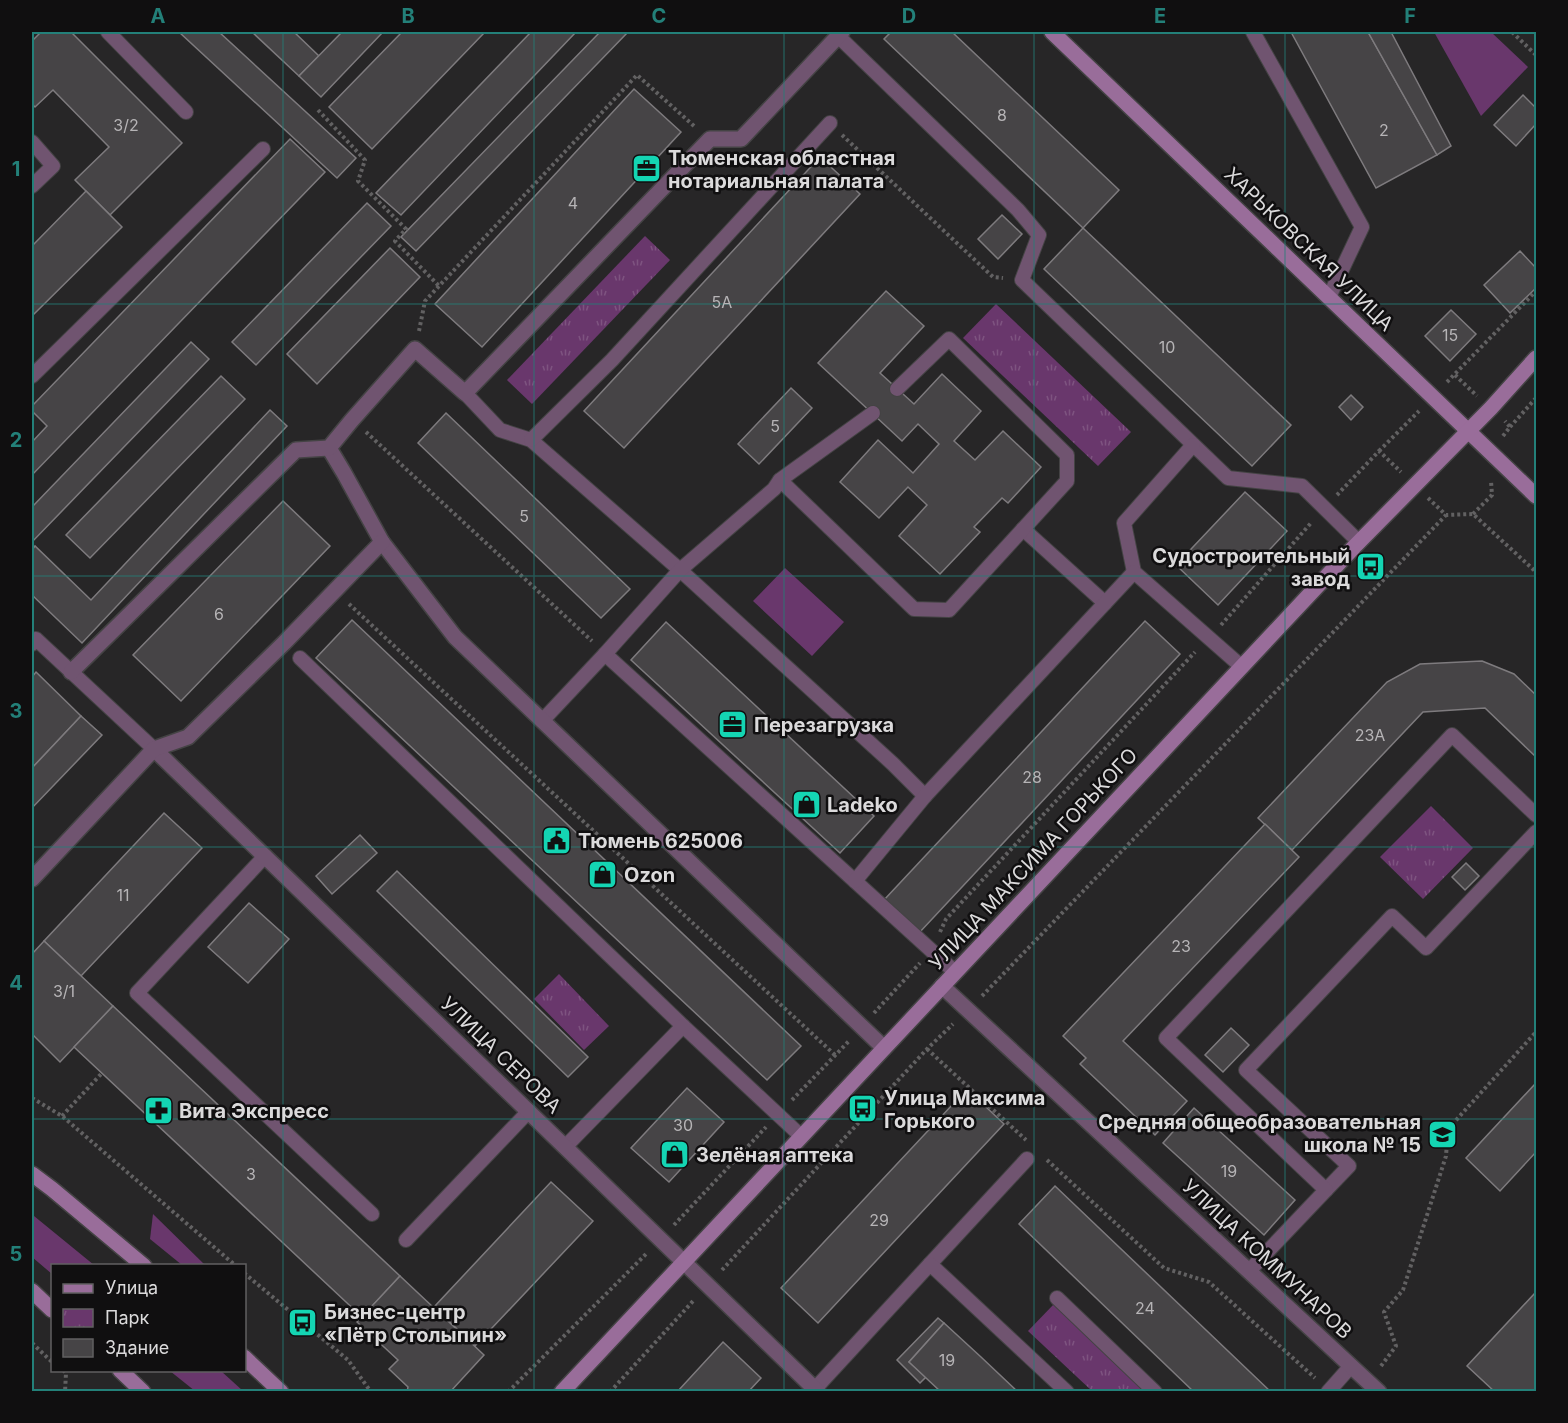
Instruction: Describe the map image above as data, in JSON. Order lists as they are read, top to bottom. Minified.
{"streets":{"street":["ХАРЬКОВСКАЯ УЛИЦА","УЛИЦА МАКСИМА ГОРЬКОГО","УЛИЦА СЕРОВА","УЛИЦА КОММУНАРОВ"]},"crossings":[["ХАРЬКОВСКАЯ УЛИЦА","УЛИЦА МАКСИМА ГОРЬКОГО"],["УЛИЦА МАКСИМА ГОРЬКОГО","УЛИЦА СЕРОВА"],["УЛИЦА МАКСИМА ГОРЬКОГО","УЛИЦА КОММУНАРОВ"]],"places":{"office":["Тюменская областная нотариальная палата","Перезагрузка"],"bus stop":["Судостроительный завод","Улица Максима Горького","Бизнес-центр «Пётр Столыпин»"],"shop":["Ladeko","Ozon","Зелёная аптека"],"public building":["Тюмень 625006"],"pharmacy":["Вита Экспресс"],"school or university":["Средняя общеобразовательная школа № 15"]},"house_numbers":["8","3/2","2","4","5А","15","10","5","5","6","23А","28","11","23","3/1","30","19","3","29","24","19"],"legend":["Улица","Парк","Здание"],"grid":{"columns":["A","B","C","D","E","F"],"rows":["1","2","3","4","5"]}}
